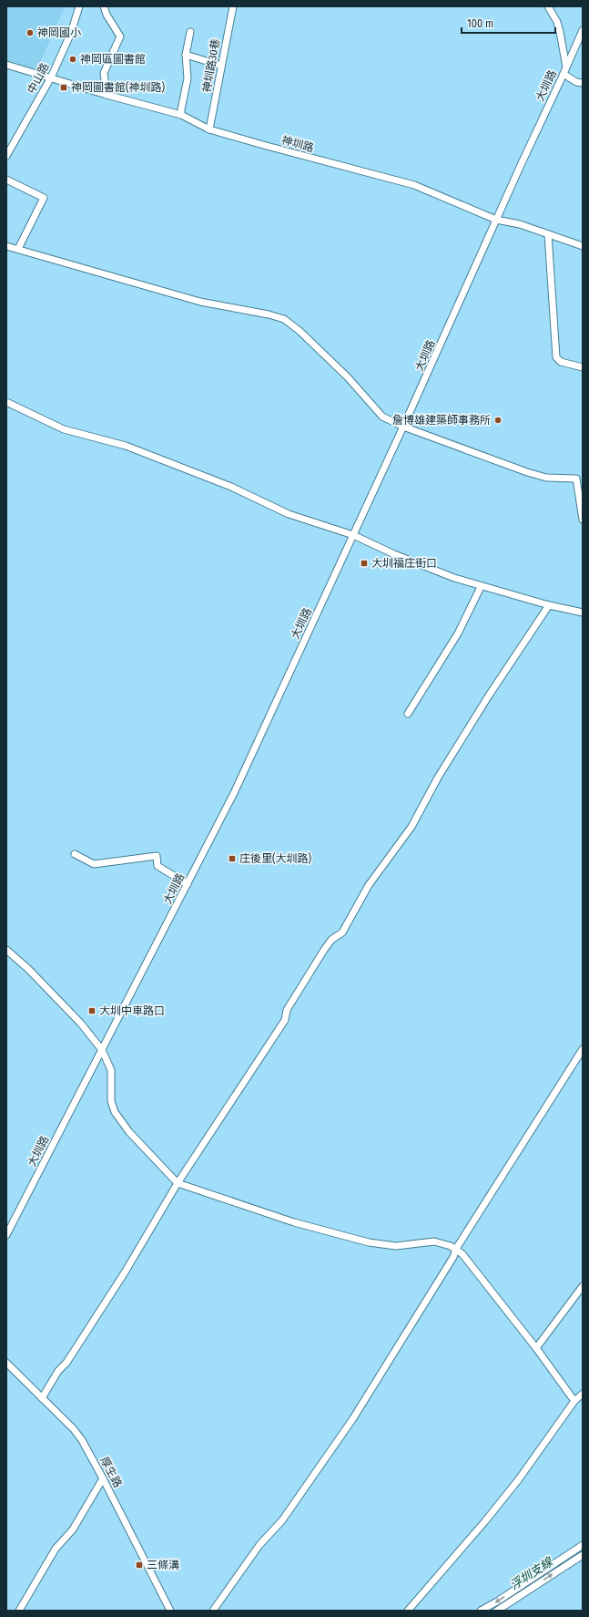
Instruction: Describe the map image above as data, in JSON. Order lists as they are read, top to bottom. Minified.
{"streets":{"street":["神圳路30巷","中山路","大圳路","神圳路","厚生路"]},"crossings":[["神圳路30巷","神圳路"],["中山路","神圳路"],["大圳路","神圳路"]],"water":["浮圳支線"],"places":{"other":["神岡國小","神岡區圖書館","詹博雄建築師事務所"],"transit":["神岡圖書館(神圳路)","大圳福庄街口","庄後里(大圳路)","大圳中車路口","三條溝"]},"scale_bar":"100 m"}
